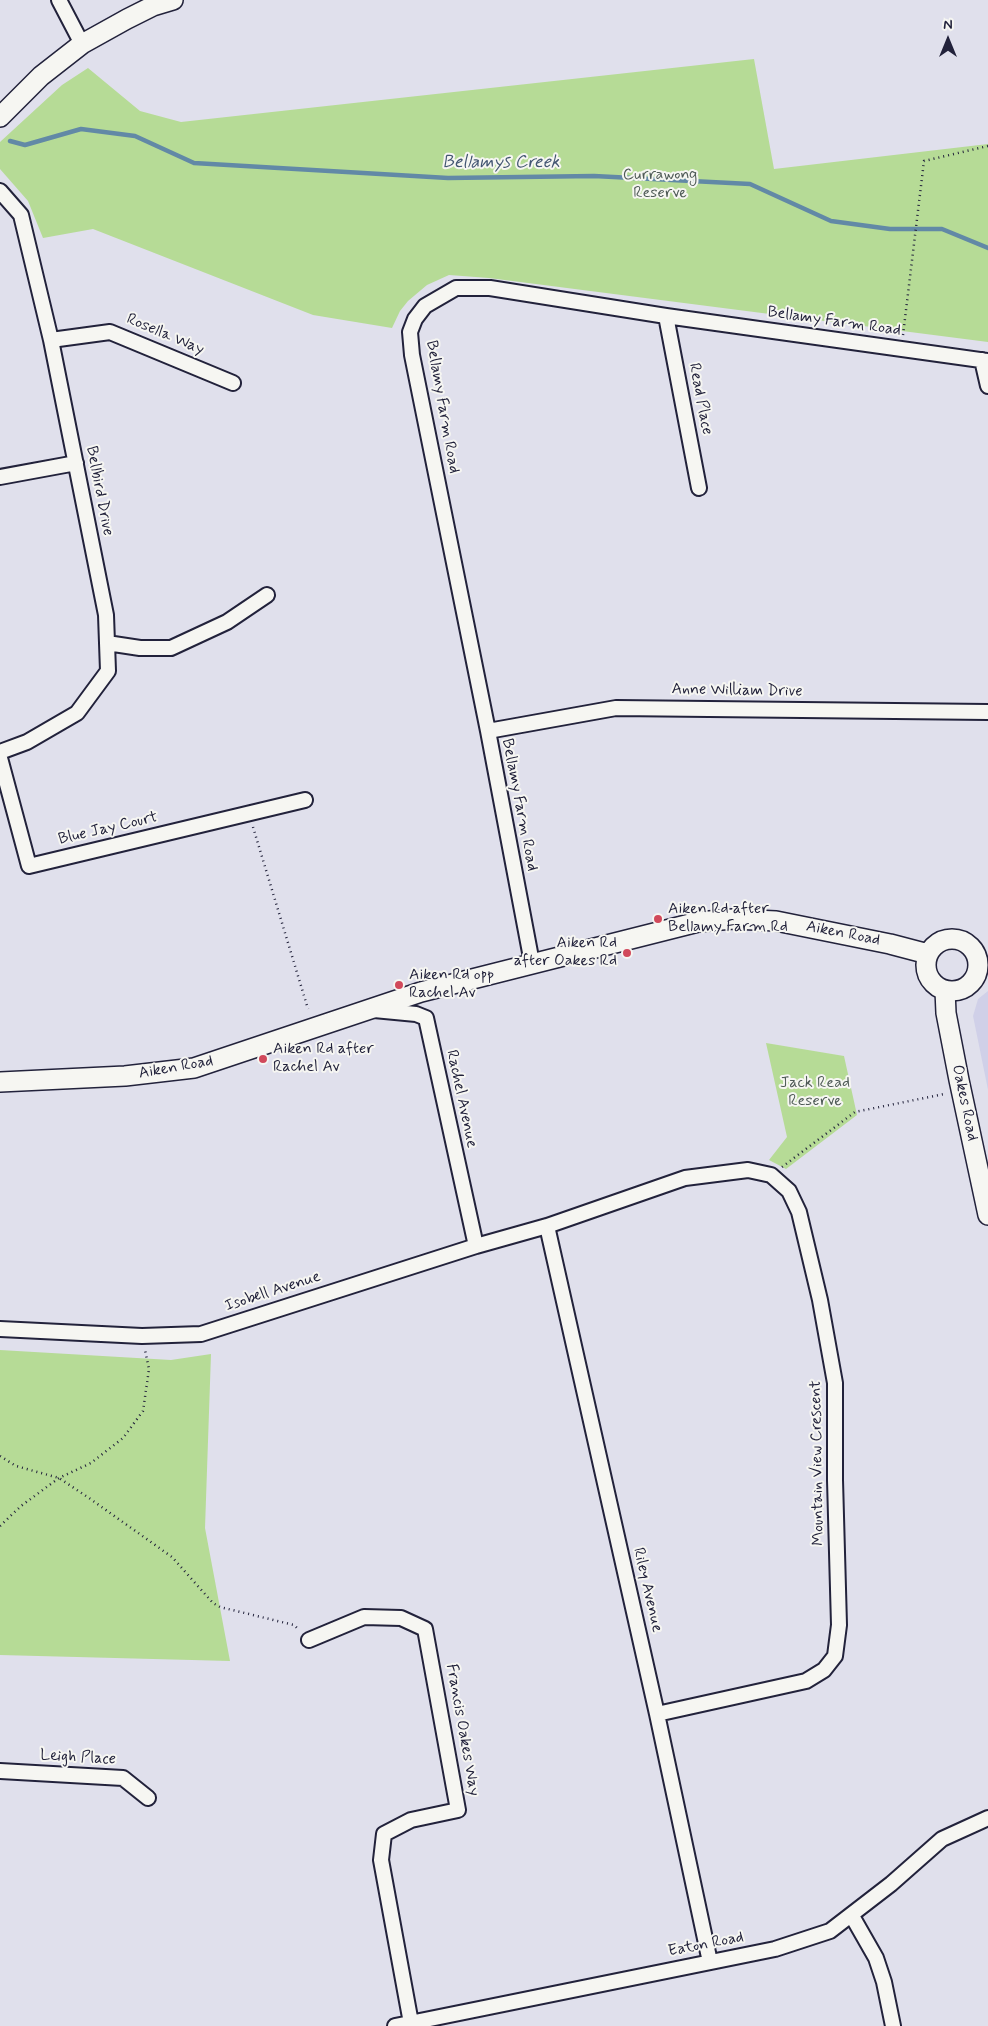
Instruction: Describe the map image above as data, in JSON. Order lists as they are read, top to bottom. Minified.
{"streets":{"street":["Bellamy Farm Road","Rosella Way","Read Place","Bellbird Drive","Anne William Drive","Blue Jay Court","Aiken Road","Rachel Avenue","Oakes Road","Isobell Avenue","Mountain View Crescent","Riley Avenue","Francis Oakes Way","Leigh Place","Eaton Road"]},"crossings":[["Bellamy Farm Road","Read Place"],["Bellamy Farm Road","Anne William Drive"],["Bellamy Farm Road","Aiken Road"],["Rosella Way","Bellbird Drive"],["Aiken Road","Rachel Avenue"],["Aiken Road","Oakes Road"],["Rachel Avenue","Isobell Avenue"],["Isobell Avenue","Riley Avenue"],["Mountain View Crescent","Riley Avenue"],["Riley Avenue","Eaton Road"],["Francis Oakes Way","Eaton Road"]],"water":["Bellamys Creek"],"parks":["Currawong Reserve","Jack Read Reserve"],"places":["Aiken Rd after Bellamy Farm Rd","Aiken Rd after Oakes Rd","Aiken Rd opp Rachel Av","Aiken Rd after Rachel Av"],"north":"top"}
